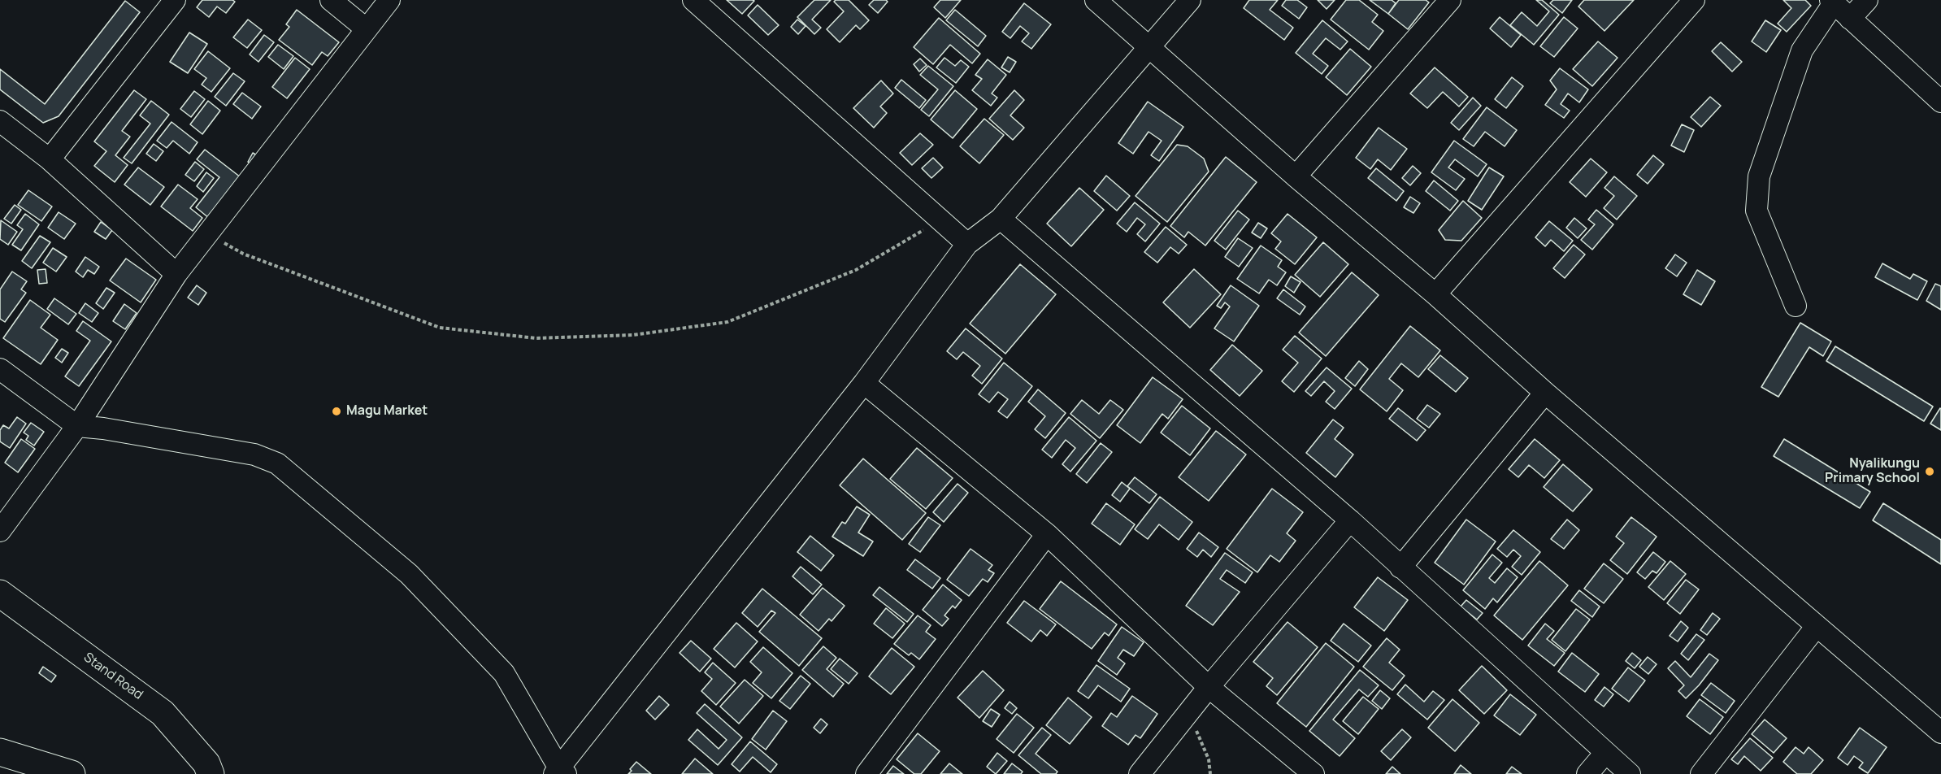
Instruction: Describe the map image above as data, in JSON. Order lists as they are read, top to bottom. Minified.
{"streets":{"main road":["Stand Road"]},"places":["Magu Market","Nyalikungu Primary School"]}
